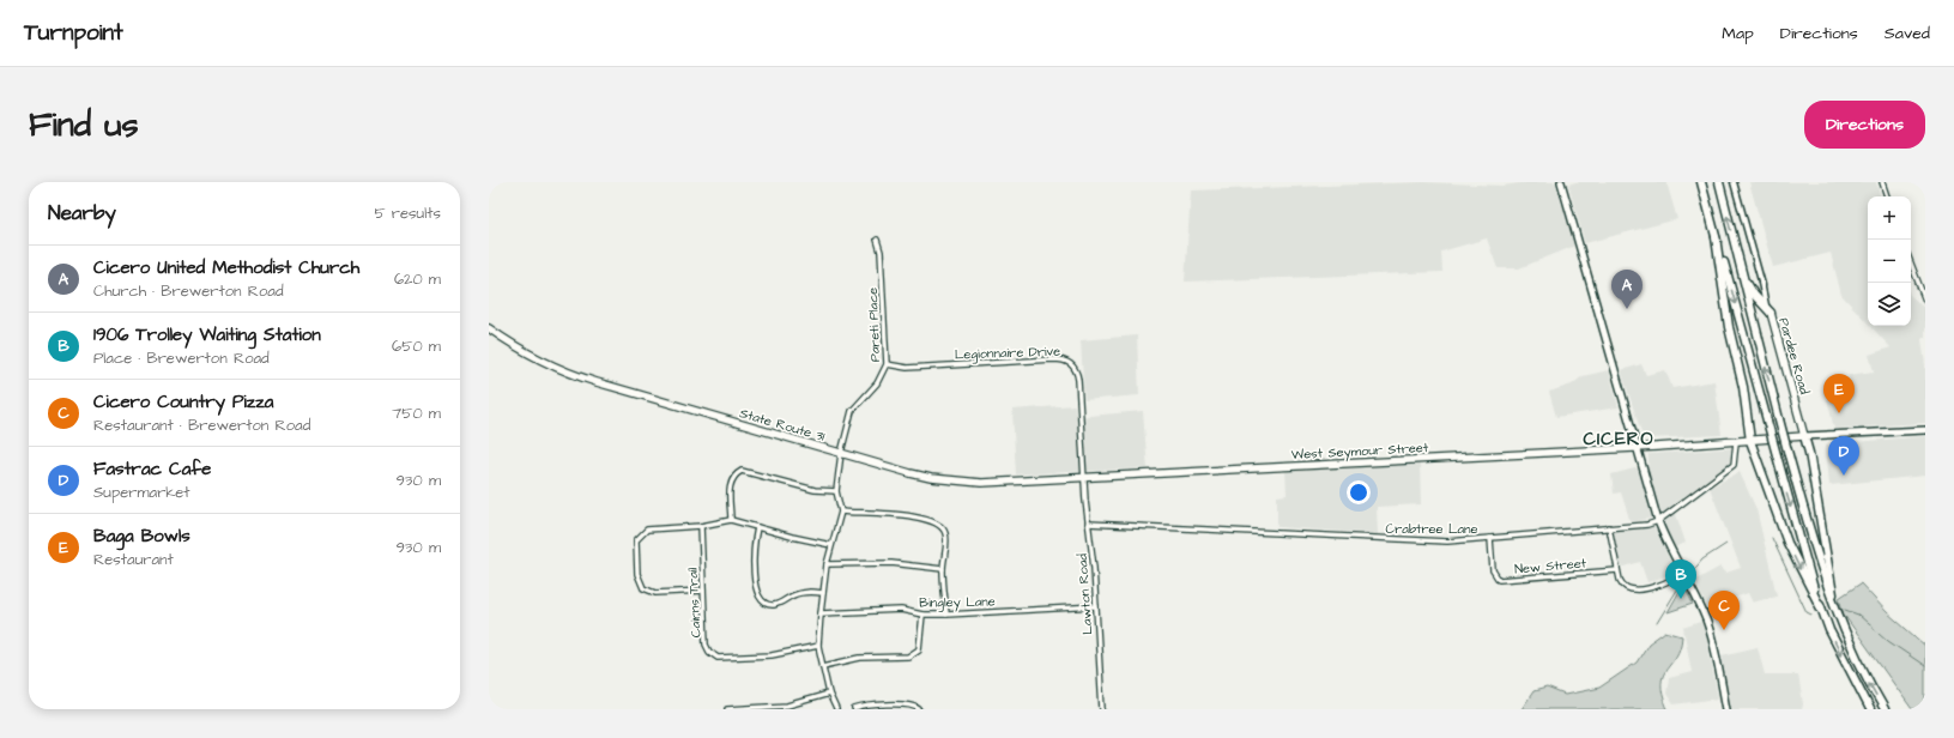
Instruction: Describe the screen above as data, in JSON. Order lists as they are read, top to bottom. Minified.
{"streets":{"highway":["Pardee Road","State Route 31","West Seymour Street"],"street":["Pareti Place","Legionnaire Drive","Crabtree Lane","New Street","Lawton Road","Bingley Lane","Cairns Trail"]},"crossings":[["Pareti Place","Legionnaire Drive"],["Pareti Place","State Route 31"],["Legionnaire Drive","State Route 31"],["Legionnaire Drive","West Seymour Street"],["Legionnaire Drive","Lawton Road"],["Pardee Road","West Seymour Street"],["State Route 31","West Seymour Street"],["State Route 31","Lawton Road"],["West Seymour Street","Crabtree Lane"],["West Seymour Street","Lawton Road"],["Crabtree Lane","New Street"],["Crabtree Lane","Lawton Road"],["Lawton Road","Bingley Lane"]],"districts":["CICERO"],"page":{"header":"Turnpoint","nav":["Map","Directions","Saved"],"buttons":"Directions","title":"Find us","heading":["Nearby","5 results"],"map_buttons":["+","−"],"list":[{"mark":"A","name":"Cicero United Methodist Church","note":"Church · Brewerton Road","value":"620 m"},{"mark":"B","name":"1906 Trolley Waiting Station","note":"Place · Brewerton Road","value":"650 m"},{"mark":"C","name":"Cicero Country Pizza","note":"Restaurant · Brewerton Road","value":"750 m"},{"mark":"D","name":"Fastrac Cafe","note":"Supermarket","value":"930 m"},{"mark":"E","name":"Baga Bowls","note":"Restaurant","value":"930 m"}],"pins":["A","E","D","B","C"]}}
